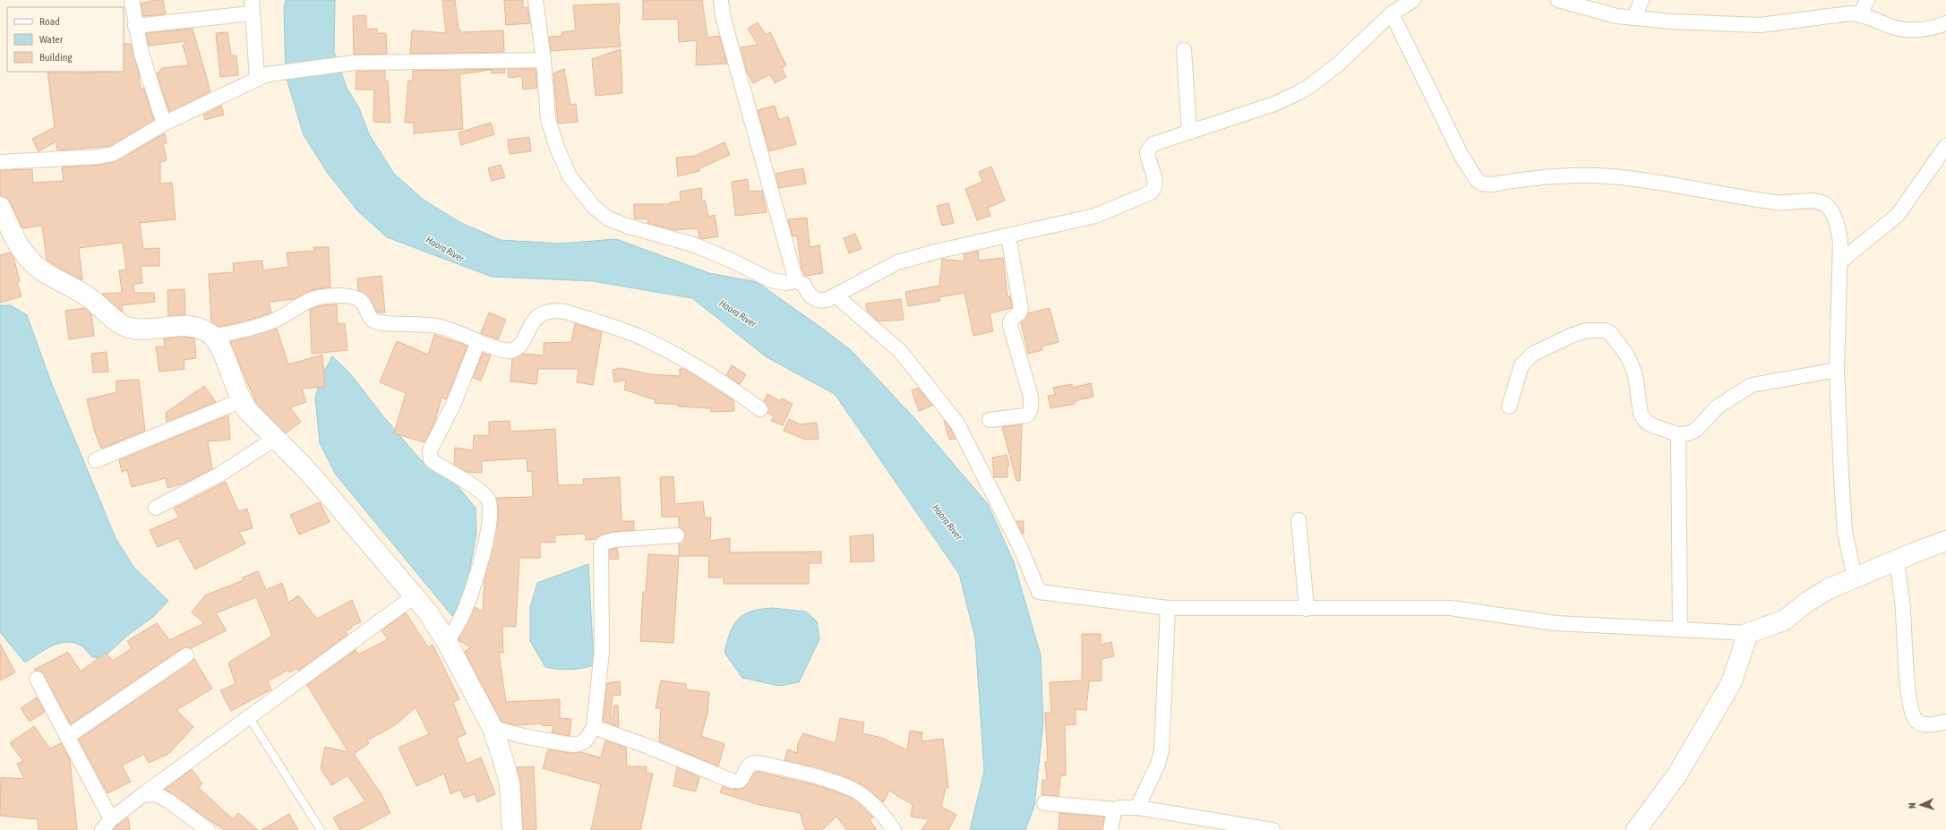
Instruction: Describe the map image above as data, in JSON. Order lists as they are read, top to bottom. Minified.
{"water":["Haora River"],"legend":["Road","Water","Building"],"north":"left"}
